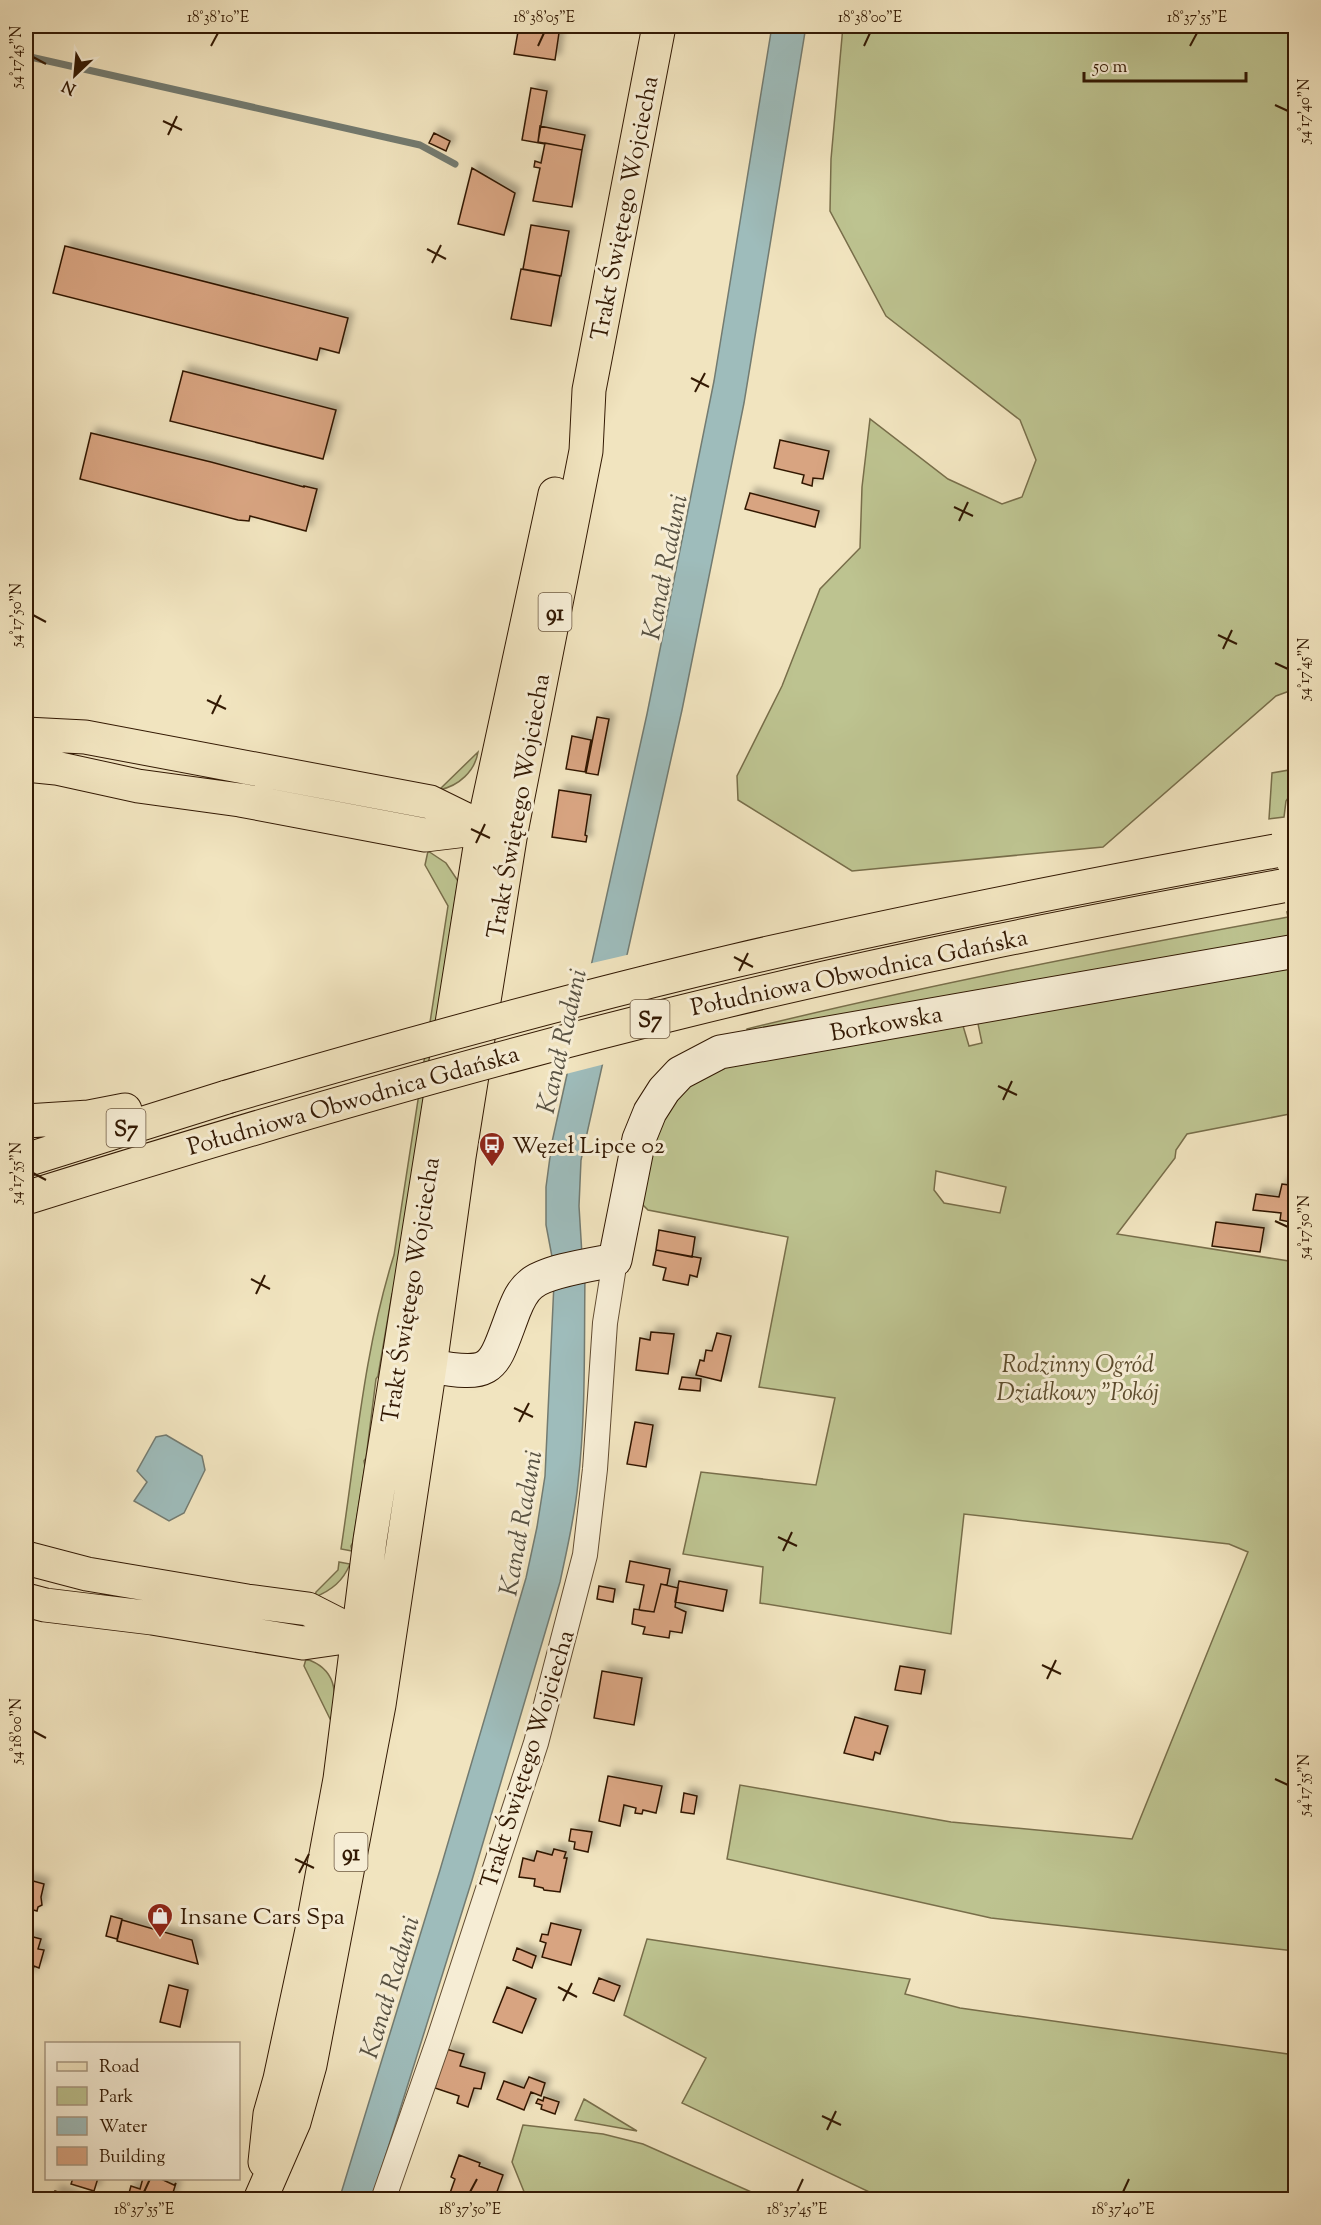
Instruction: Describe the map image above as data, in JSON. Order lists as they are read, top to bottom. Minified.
{"streets":{"main road":["Trakt Świętego Wojciecha","91","Południowa Obwodnica Gdańska","S7"],"street":["Borkowska"]},"crossings":[["Trakt Świętego Wojciecha","Borkowska"]],"water":["Kanał Raduni"],"parks":["Rodzinny Ogród Działkowy \"Pokój"],"places":{"bus stop":["Węzeł Lipce 02"],"shop":["Insane Cars Spa"]},"legend":["Road","Park","Water","Building"],"scale_bar":"50 m","north":"bottom left","coordinates":["18°38'10\"E","18°38'05\"E","18°38'00\"E","18°37'55\"E","54°17'45\"N","54°17'40\"N","54°17'50\"N","54°17'55\"N","54°18'00\"N","18°37'50\"E","18°37'45\"E","18°37'40\"E"]}
